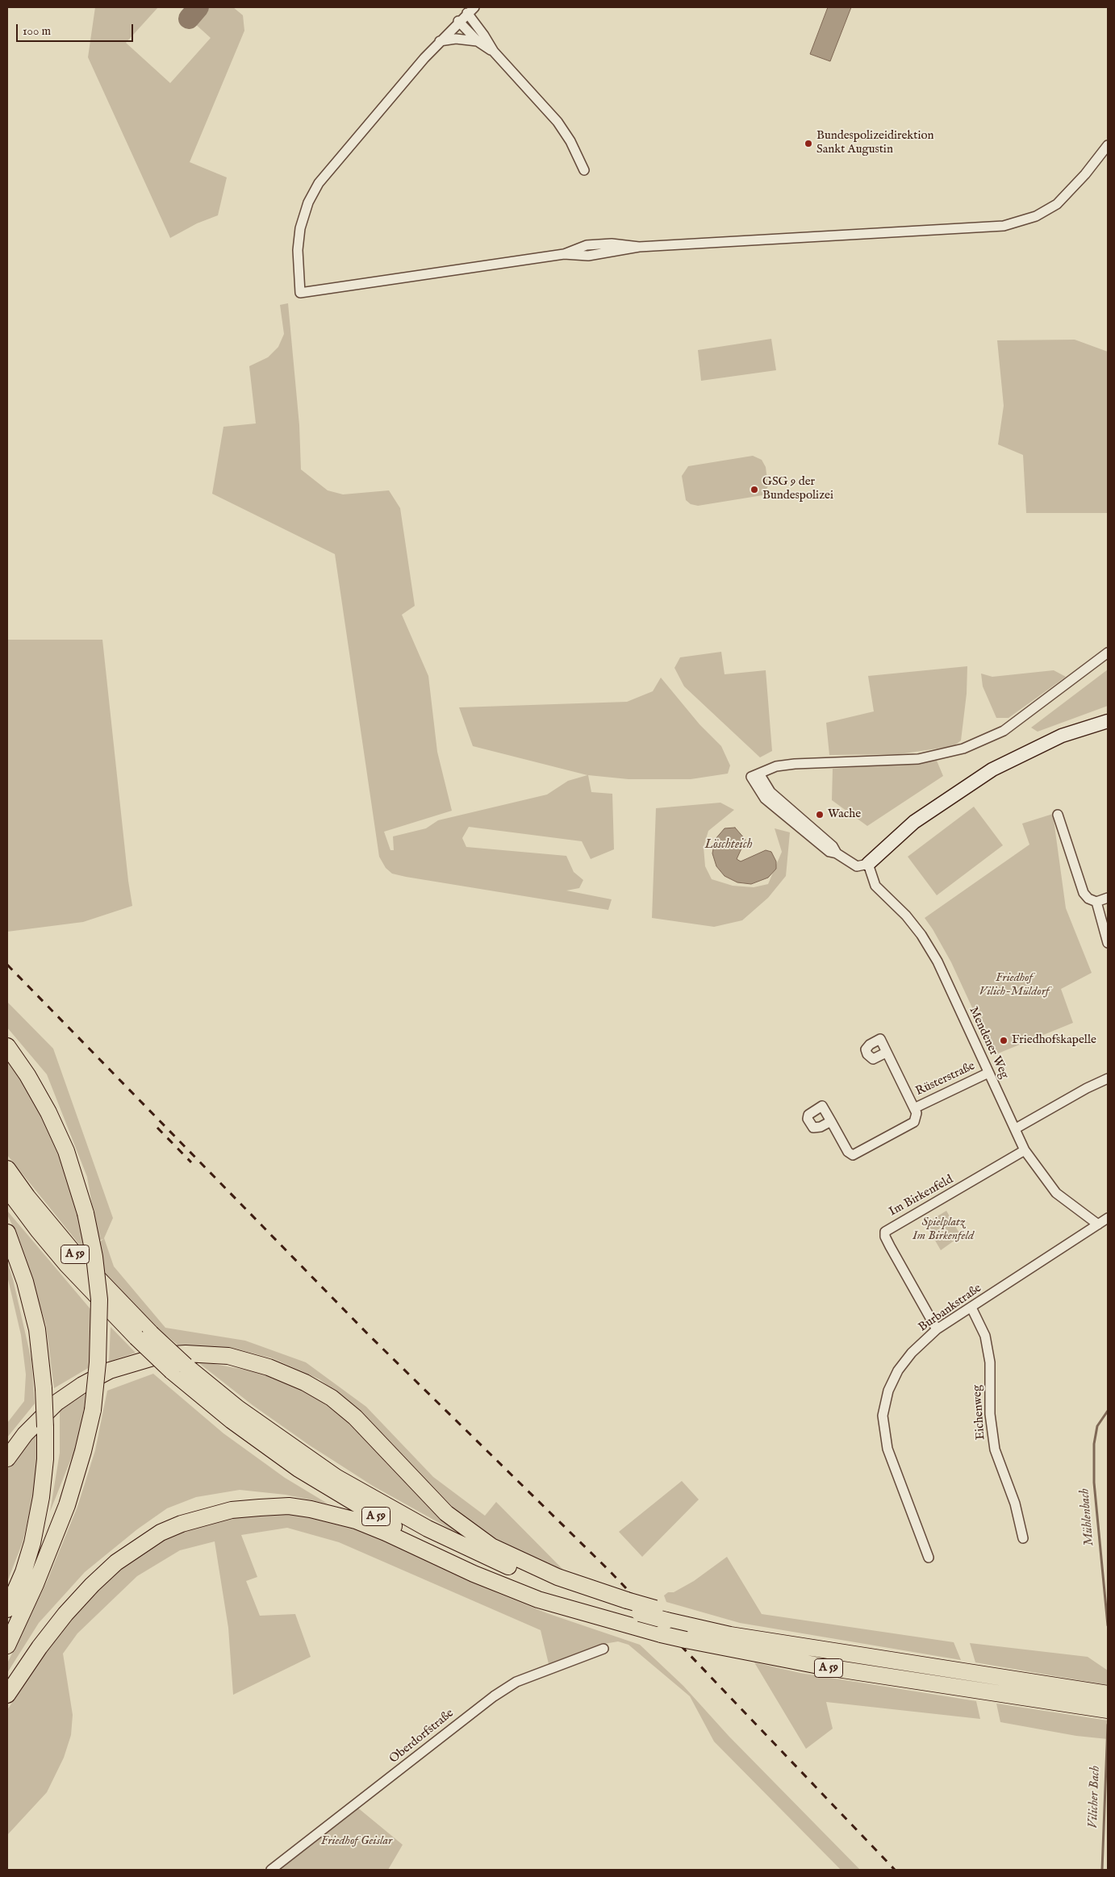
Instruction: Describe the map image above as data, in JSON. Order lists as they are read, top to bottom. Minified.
{"streets":{"highway":["A 59"],"street":["Mendener Weg","Rüsterstraße","Im Birkenfeld","Burbankstraße","Eichenweg","Oberdorfstraße"]},"crossings":[["Mendener Weg","Rüsterstraße"],["Mendener Weg","Im Birkenfeld"],["Mendener Weg","Burbankstraße"],["Im Birkenfeld","Burbankstraße"],["Burbankstraße","Eichenweg"]],"water":["Löschteich","Mühlenbach","Vilicher Bach"],"parks":["Friedhof Vilich-Müldorf","Spielplatz Im Birkenfeld","Friedhof Geislar"],"places":["Bundespolizeidirektion Sankt Augustin","GSG 9 der Bundespolizei","Wache","Friedhofskapelle"],"scale_bar":"100 m"}
